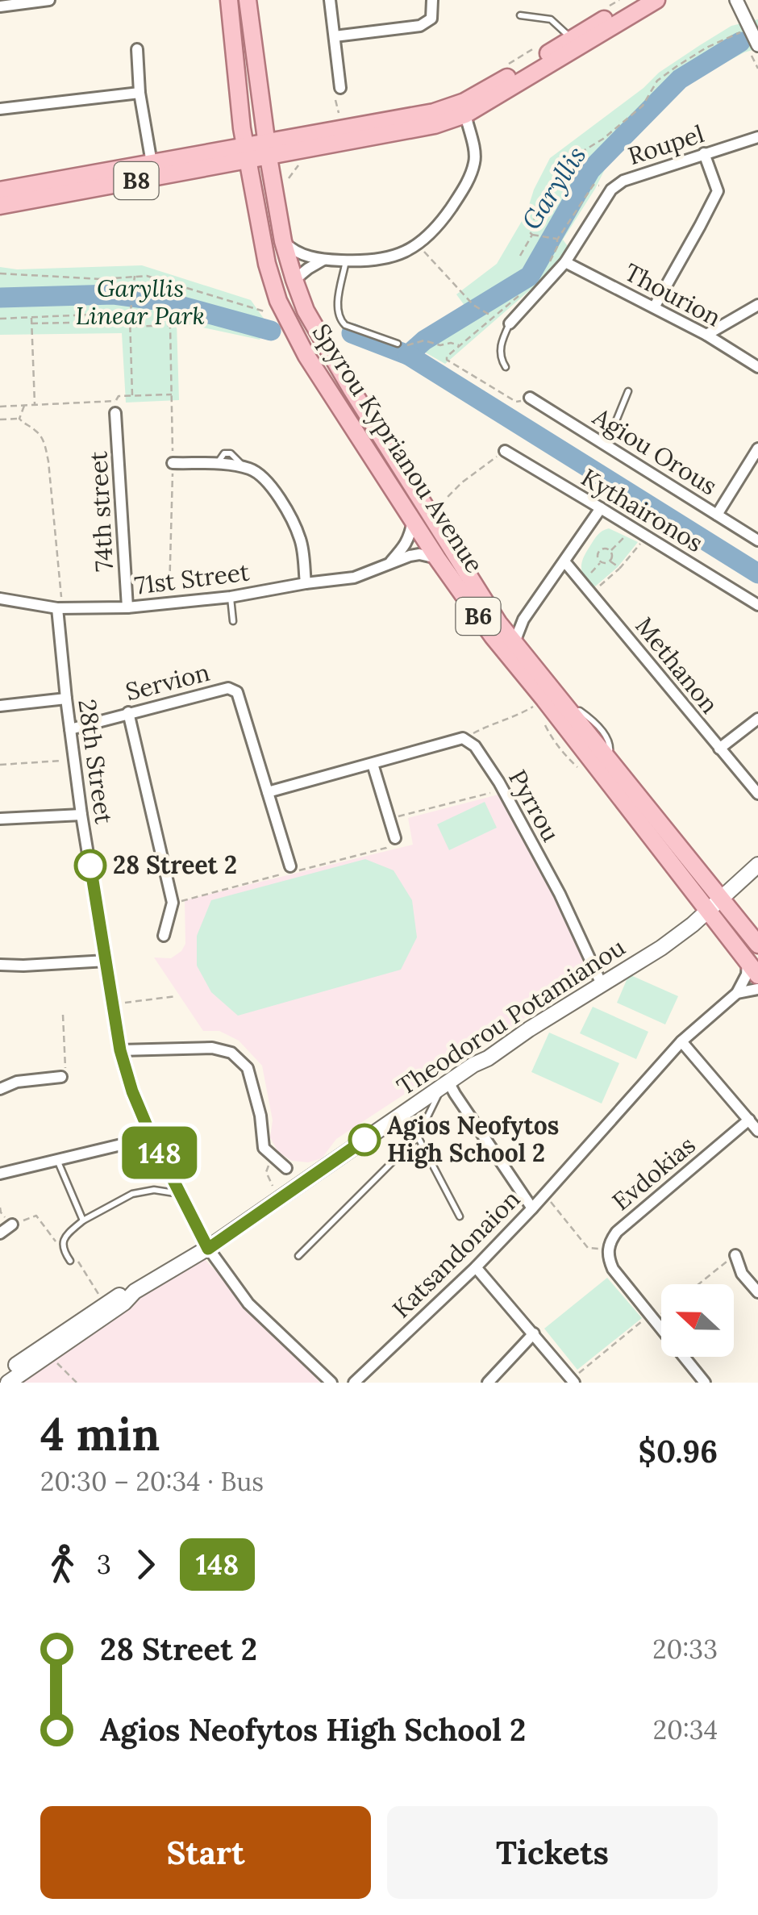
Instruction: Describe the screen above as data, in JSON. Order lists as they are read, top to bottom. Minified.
{"streets":{"main road":["B8","Spyrou Kyprianou Avenue","B6","Theodorou Potamianou"],"street":["Roupel","Thourion","Agiou Orous","Kythaironos","74th street","71st Street","Methanon","Servion","28th Street","Pyrrou","Evdokias","Katsandonaion"]},"crossings":[["Roupel","Thourion"],["B8","Spyrou Kyprianou Avenue"],["Spyrou Kyprianou Avenue","71st Street"],["Spyrou Kyprianou Avenue","Theodorou Potamianou"],["74th street","71st Street"],["71st Street","28th Street"],["Servion","28th Street"],["28th Street","Theodorou Potamianou"],["Pyrrou","Theodorou Potamianou"]],"water":["Garyllis"],"parks":["Garyllis Linear Park"],"places":["28 Street 2","Agios Neofytos High School 2"],"lines":["bus line 148"],"north":"left","page":{"on_map":"148","heading":["4 min","20:30 – 20:34 · Bus","$0.96"],"legs":["3","148"],"list":[{"name":"28 Street 2","value":"20:33"},{"name":"Agios Neofytos High School 2","value":"20:34"}],"buttons":["Start","Tickets"]}}
